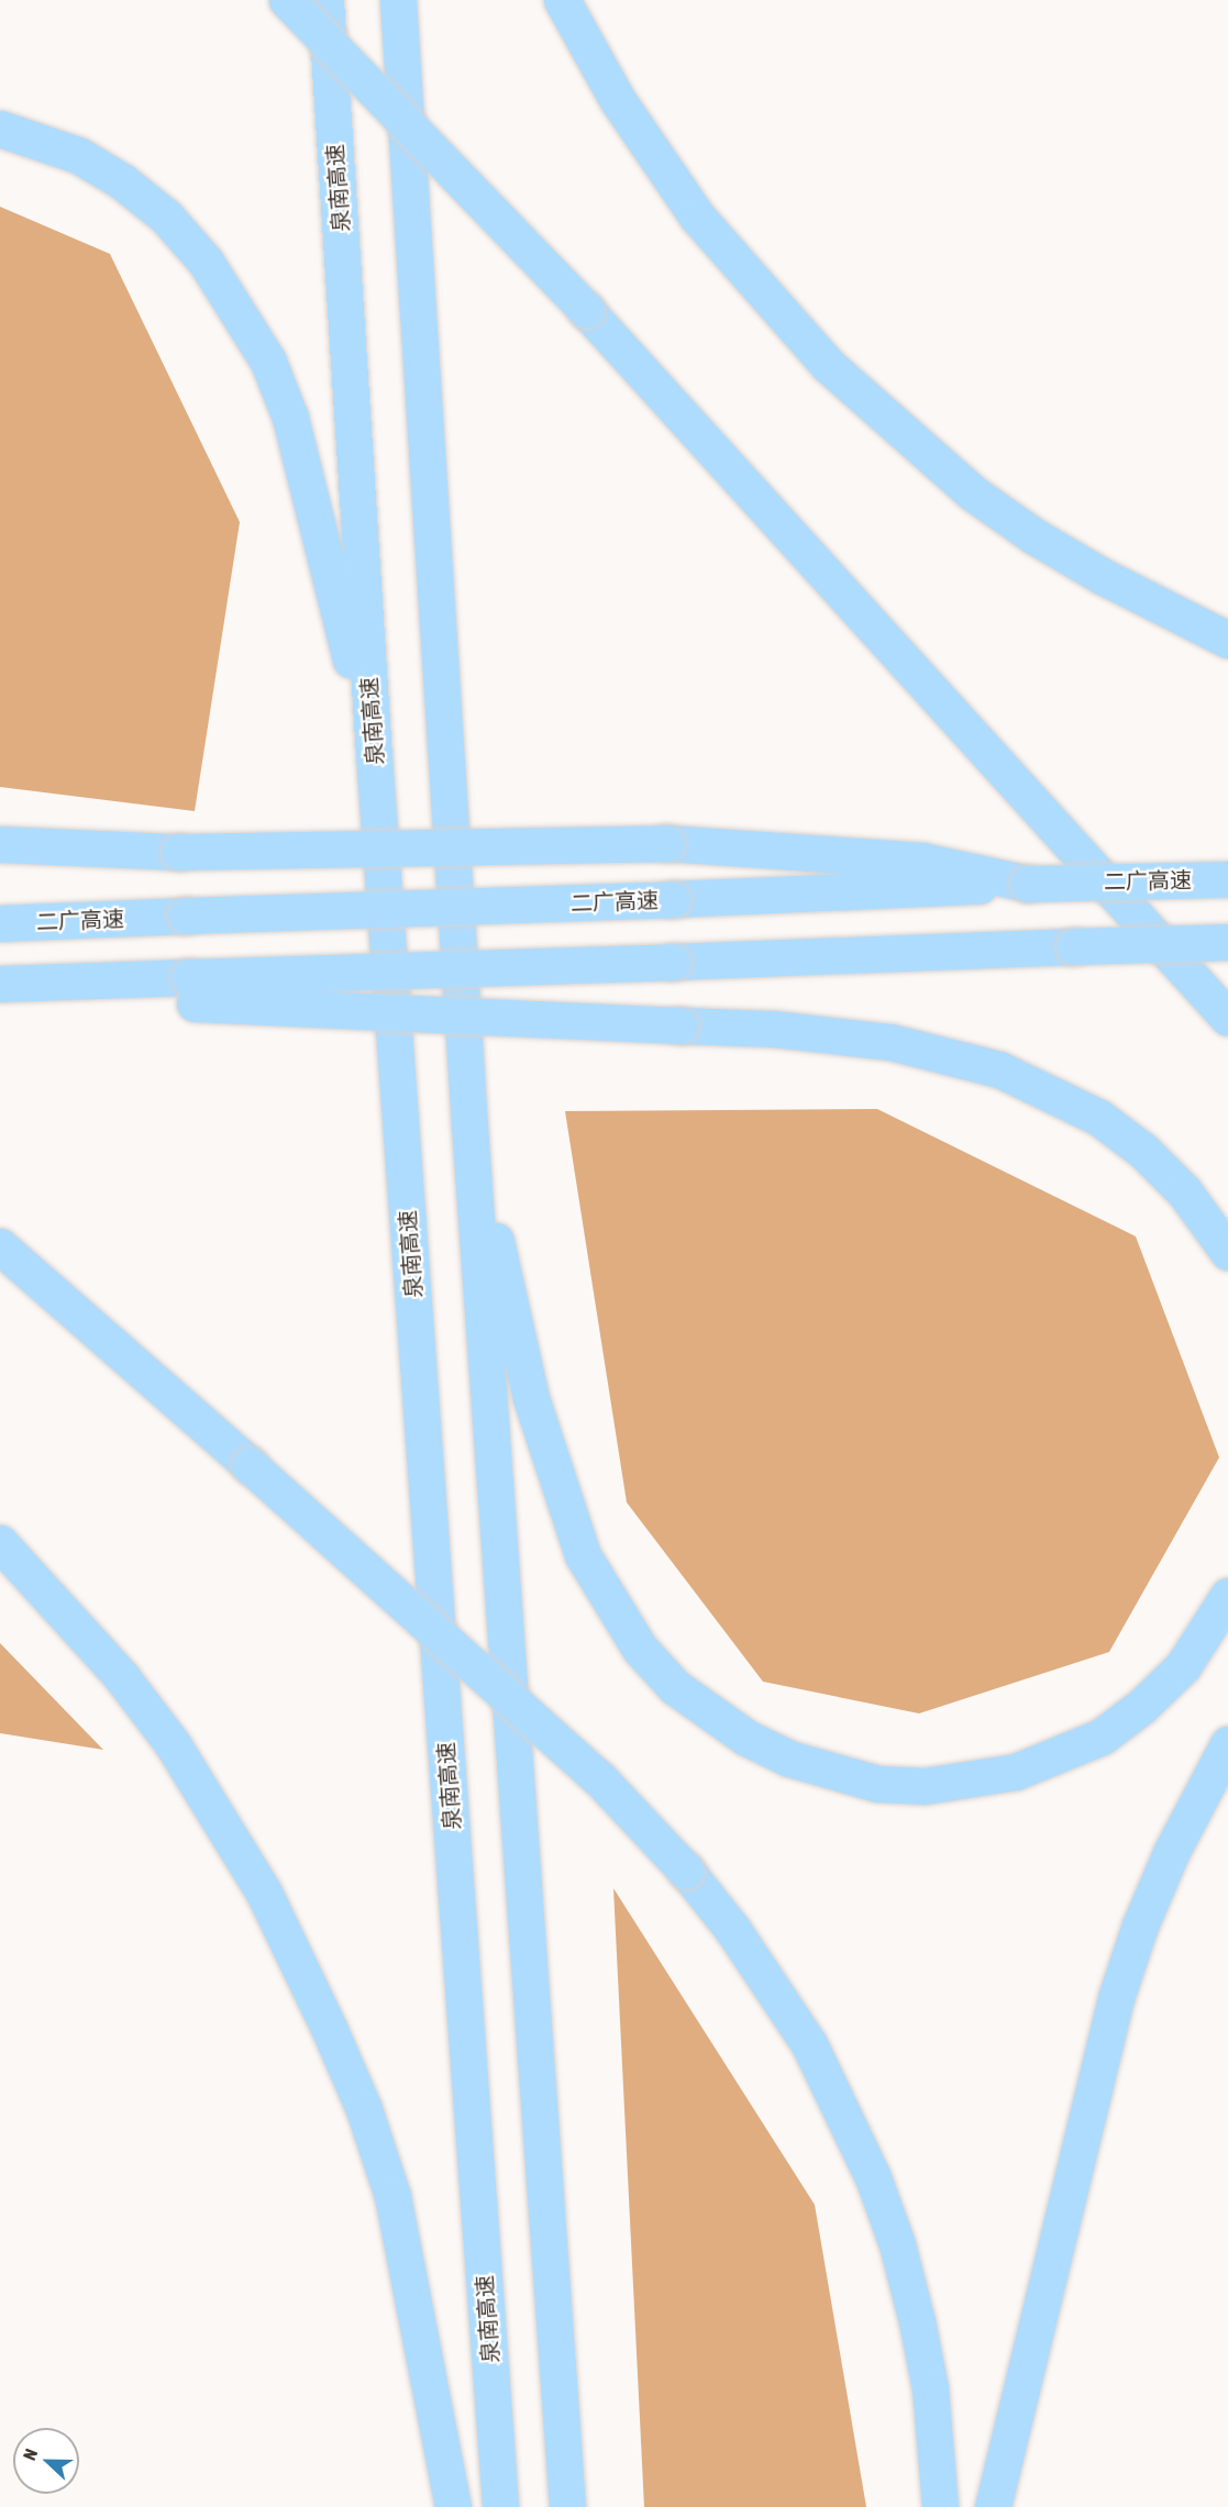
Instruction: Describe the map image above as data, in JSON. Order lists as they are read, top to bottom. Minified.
{"streets":{"highway":["泉南高速","二广高速"]},"north":"left"}
